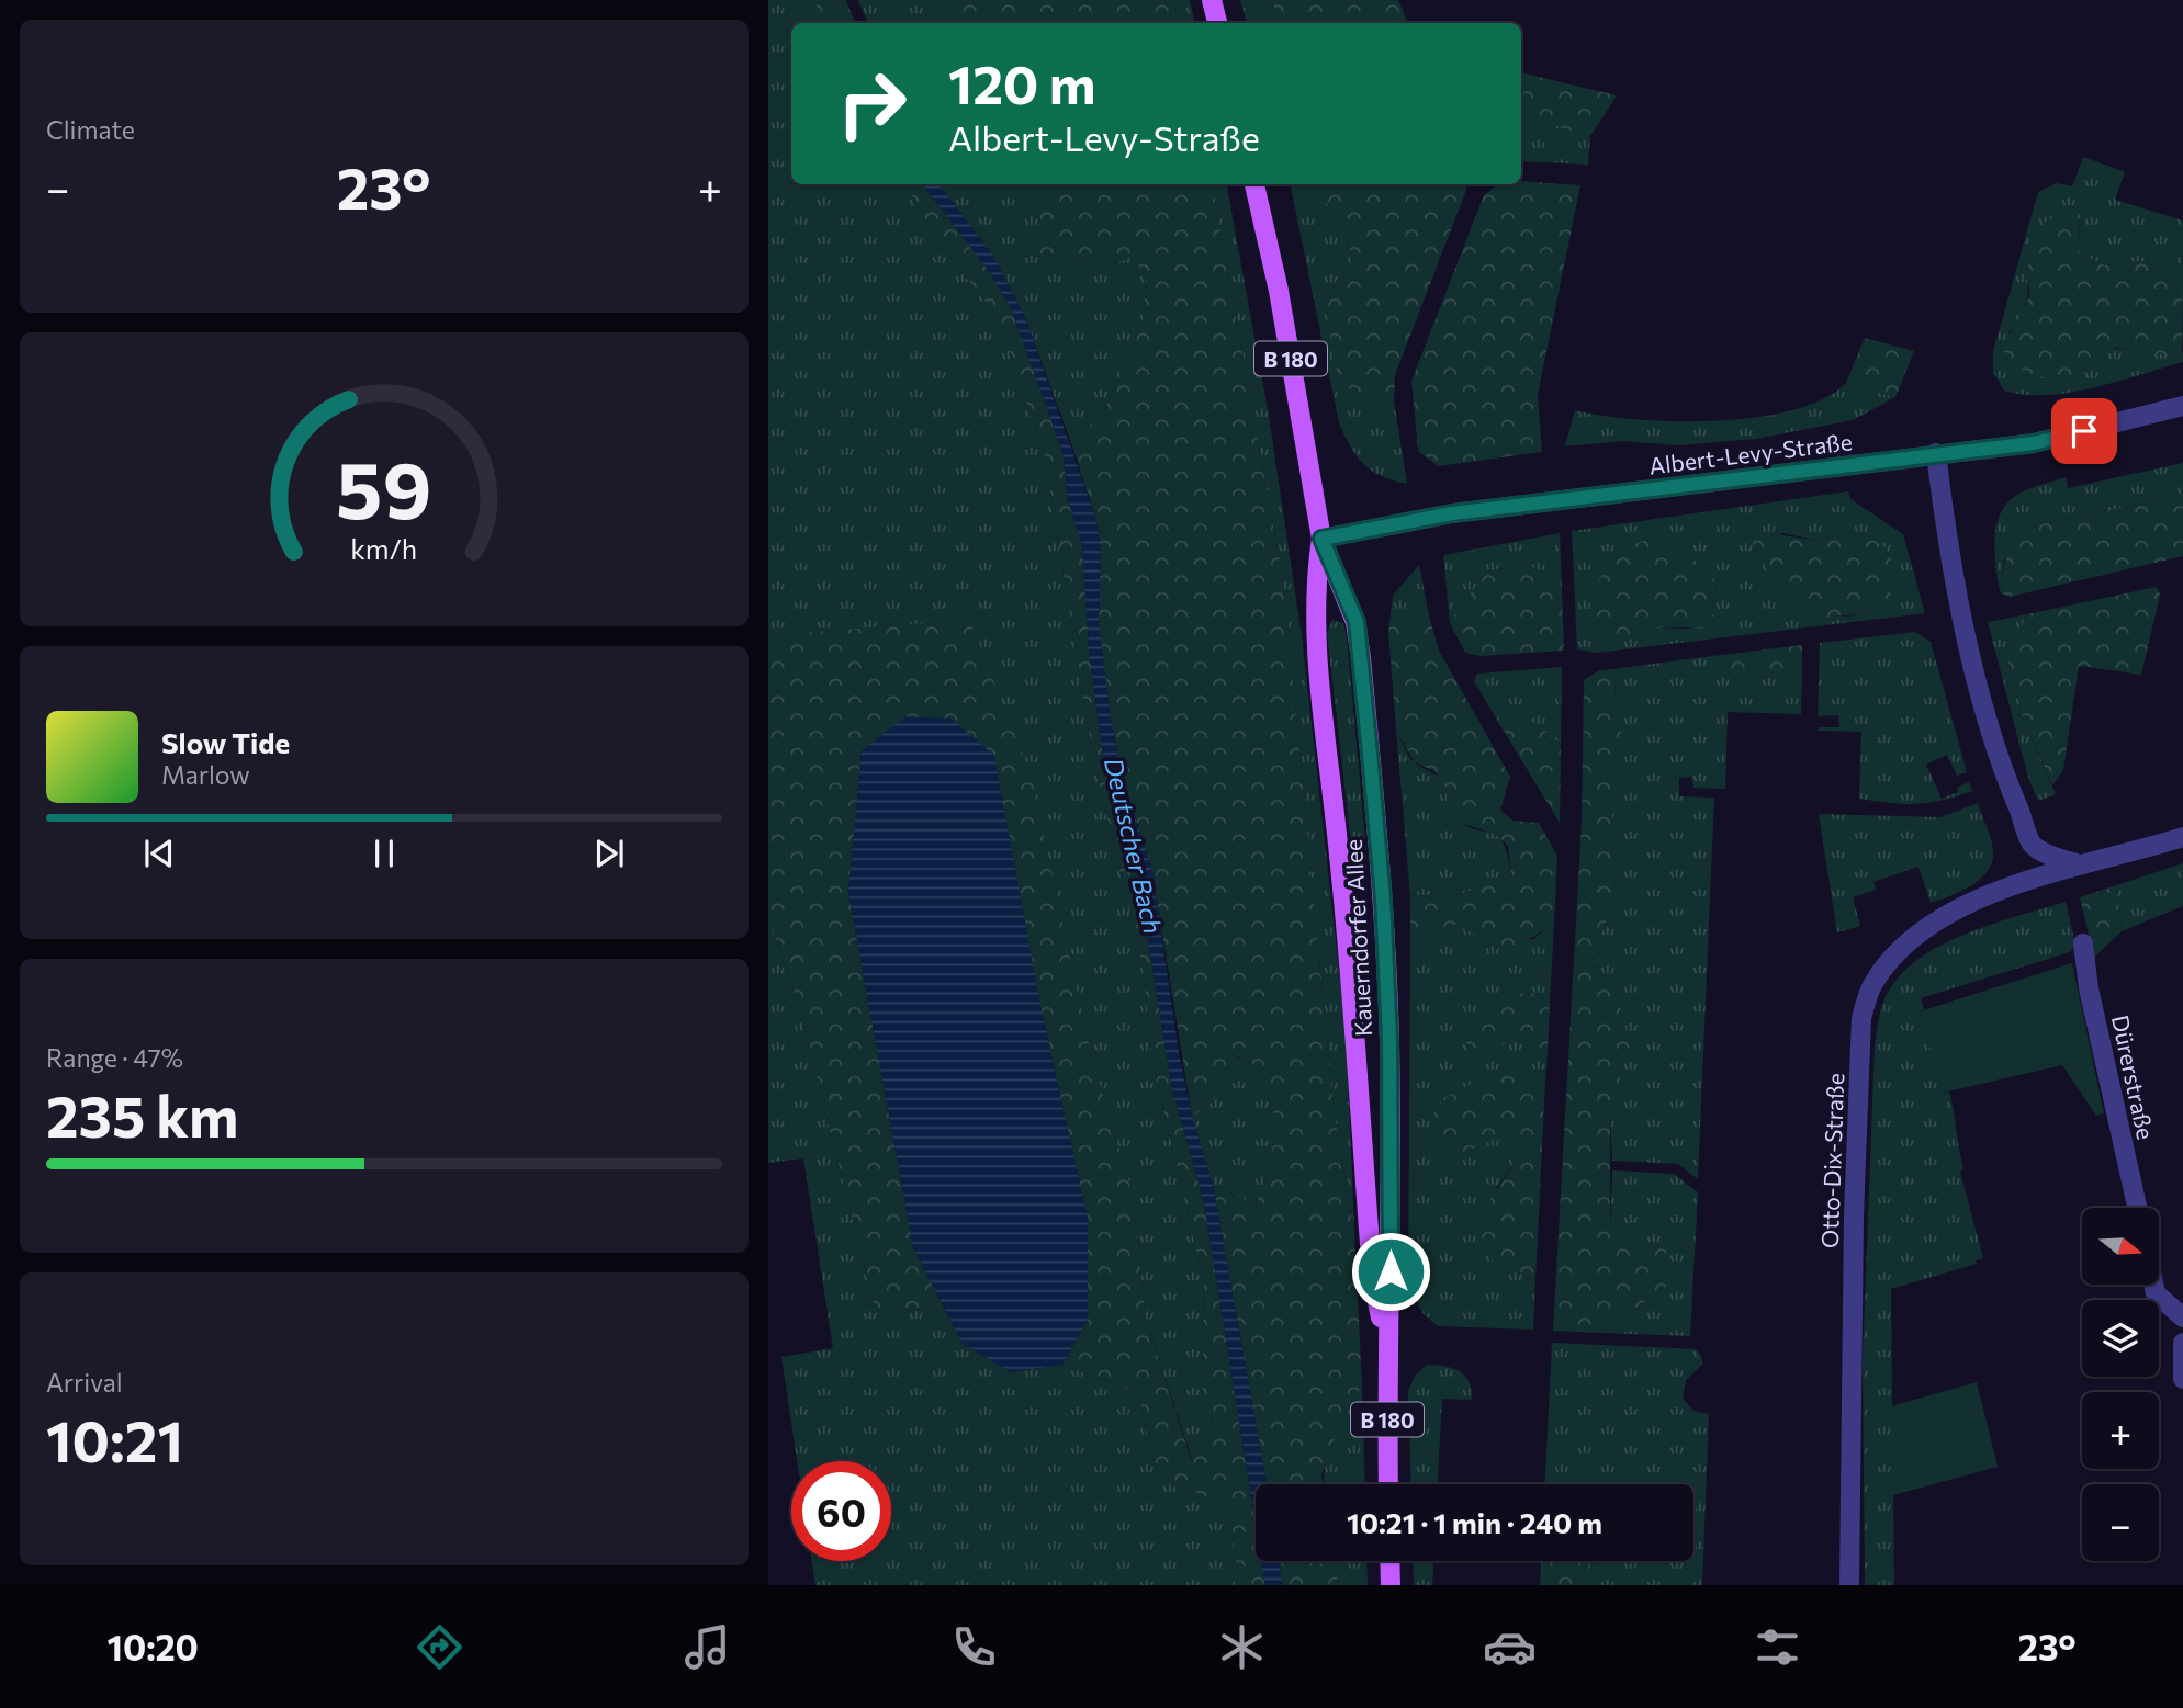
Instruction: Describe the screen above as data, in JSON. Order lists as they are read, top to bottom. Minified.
{"streets":{"main road":["B 180","Kauerndorfer Allee"],"street":["Albert-Levy-Straße","Dürerstraße","Otto-Dix-Straße"]},"crossings":[["Albert-Levy-Straße","Kauerndorfer Allee"]],"water":["Deutscher Bach"],"north":"right","page":{"tile":["Climate",["Range · 47%","235 km"],["Arrival","10:21"]],"turn":["120 m","Albert-Levy-Straße"],"heat":["−","23°","+"],"song":["Slow Tide","Marlow"],"map_buttons":["+","−"],"limit":"60","trip":"10:21 · 1 min · 240 m","tabs":["10:20","23°"],"gauge":["59","km/h"]}}
